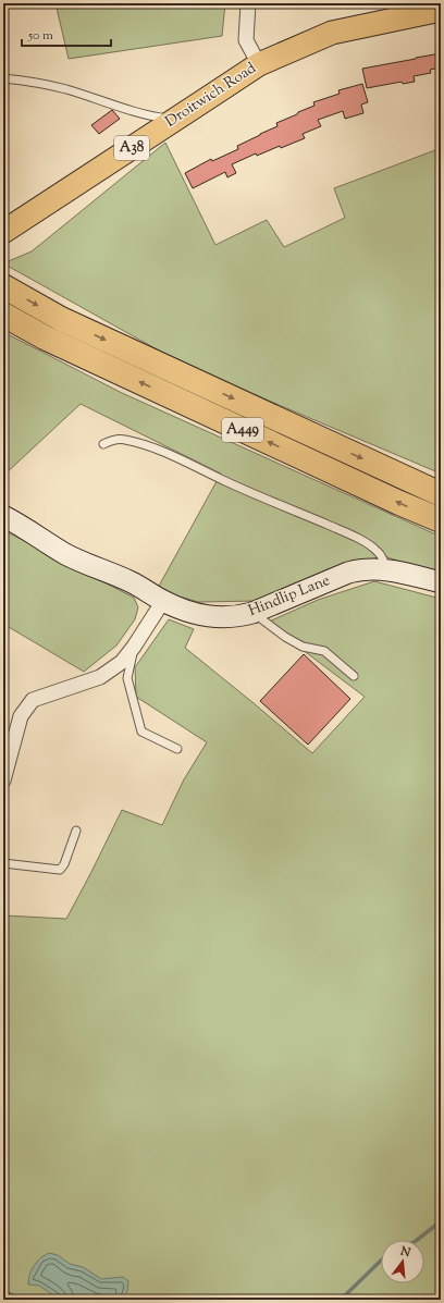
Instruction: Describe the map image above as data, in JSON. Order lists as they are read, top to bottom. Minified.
{"streets":{"highway":["A449"],"main road":["Droitwich Road","A38"],"street":["Hindlip Lane"]},"scale_bar":"50 m","north":"top"}
